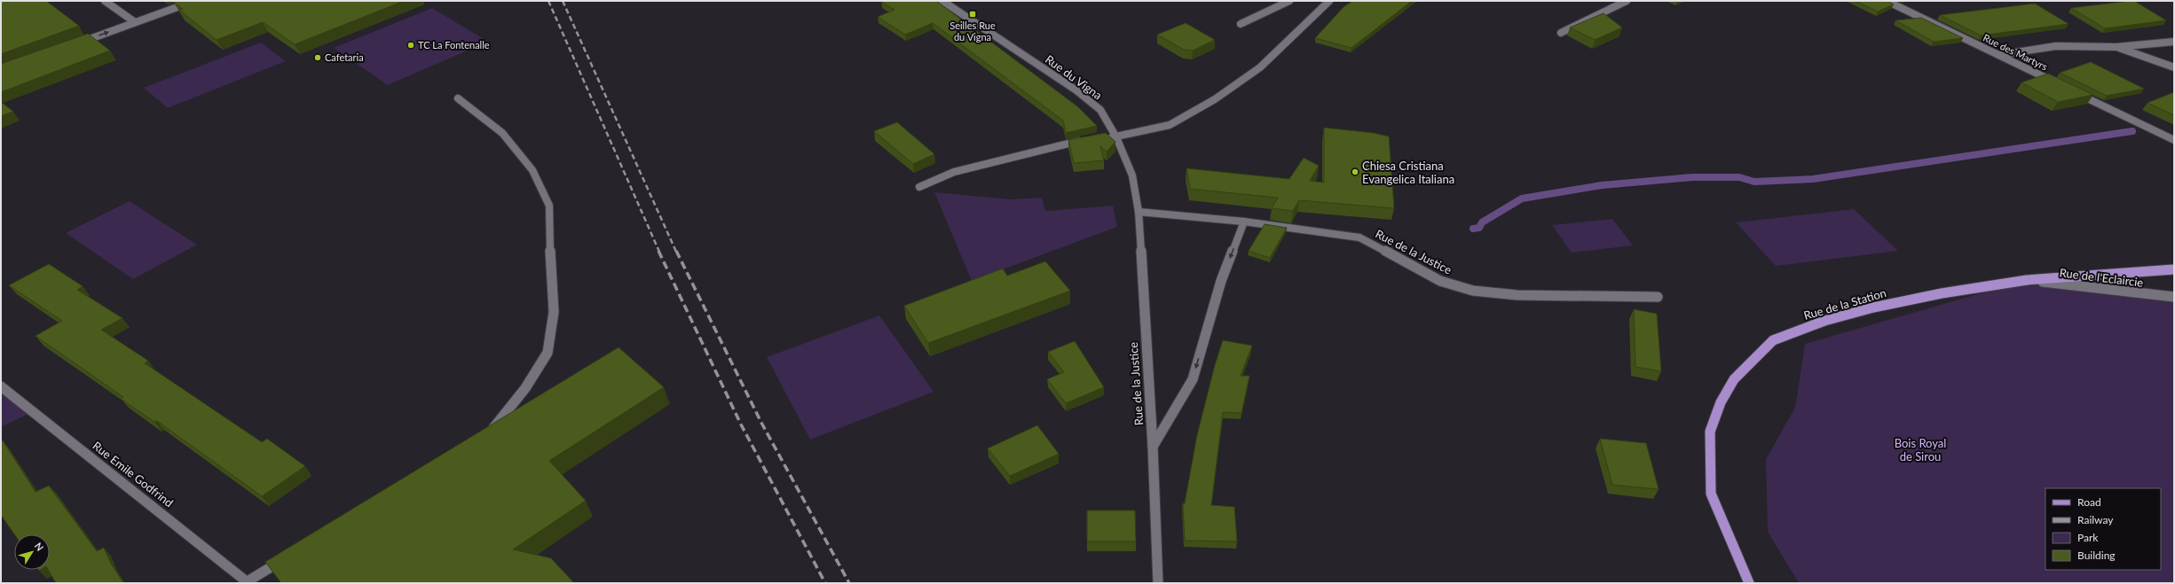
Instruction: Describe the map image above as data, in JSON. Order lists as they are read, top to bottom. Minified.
{"streets":{"main road":["Rue de la Station"],"street":["Rue des Martyrs","Rue du Vigna","Rue de la Justice","Rue de l'Eclaircie","Rue Emile Godfrind"]},"crossings":[["Rue du Vigna","Rue de la Justice"],["Rue de l'Eclaircie","Rue de la Station"]],"parks":["Bois Royal de Sirou"],"places":{"transit":["Seilles Rue du Vigna"],"other":["TC La Fontenalle","Cafetaria","Chiesa Cristiana Evangelica Italiana"]},"legend":["Road","Railway","Park","Building"],"north":"top right"}
